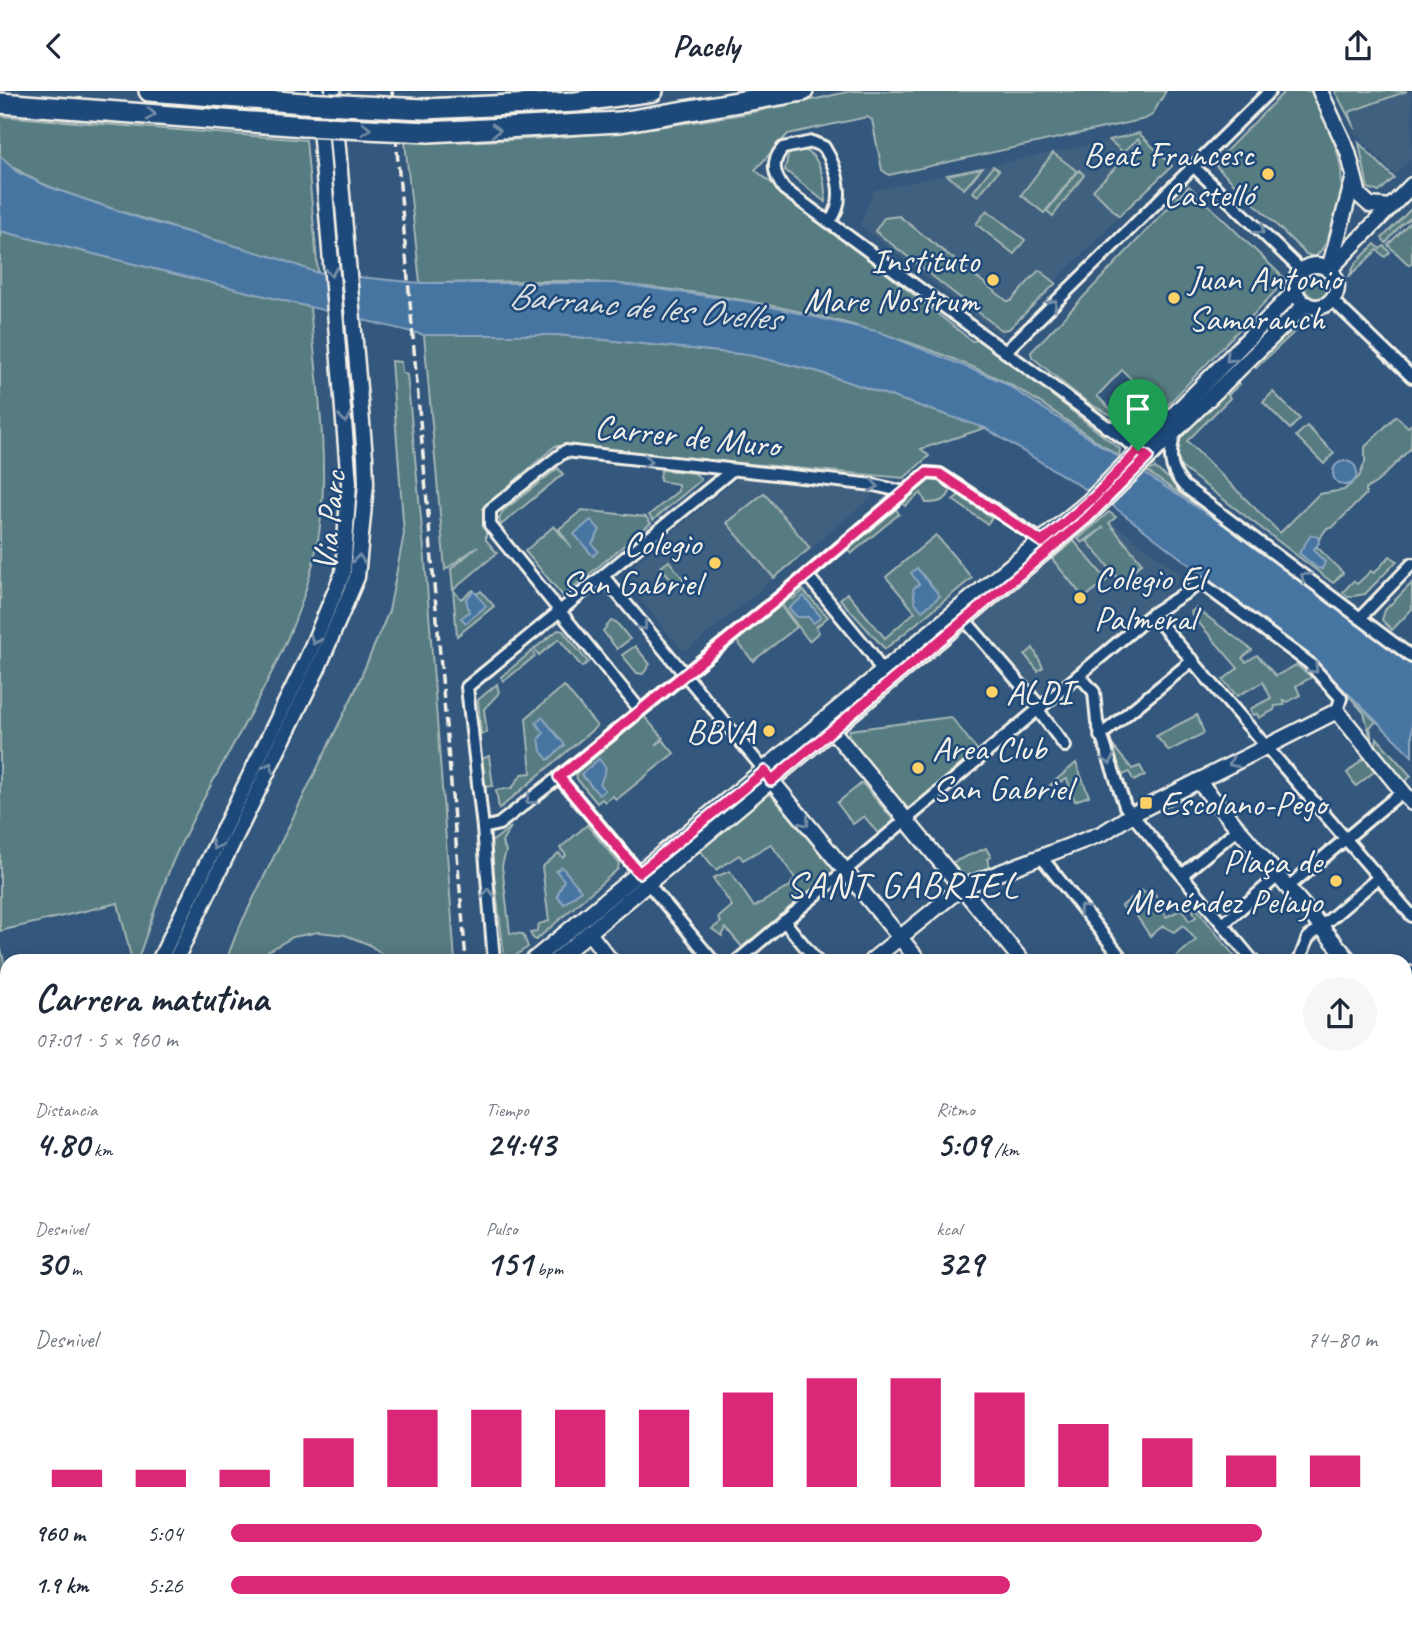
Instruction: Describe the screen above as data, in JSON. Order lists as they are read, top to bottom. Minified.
{"streets":{"street":["Carrer de Muro","Via Parc"]},"districts":["SANT GABRIEL"],"water":["Barranc de les Ovelles"],"places":{"other":["Beat Francesc Castelló","Instituto Mare Nostrum","Juan Antonio Samaranch","Colegio San Gabriel","Colegio El Palmeral","ALDI","BBVA","Area Club San Gabriel","Plaça de Menéndez Pelayo"],"transit":["Escolano-Pego"]},"page":{"header":"Pacely","heading":["Carrera matutina","07:01 · 5 × 960 m"],"stats":[["Distancia","4.80 km"],["Tiempo","24:43"],["Ritmo","5:09 /km"],["Desnivel","30 m"],["Pulso","151 bpm"],["kcal","329"]],"chart":["Desnivel","74–80 m"],"list":[{"name":"960 m","note":"5:04"},{"name":"1.9 km","note":"5:26"}]}}
